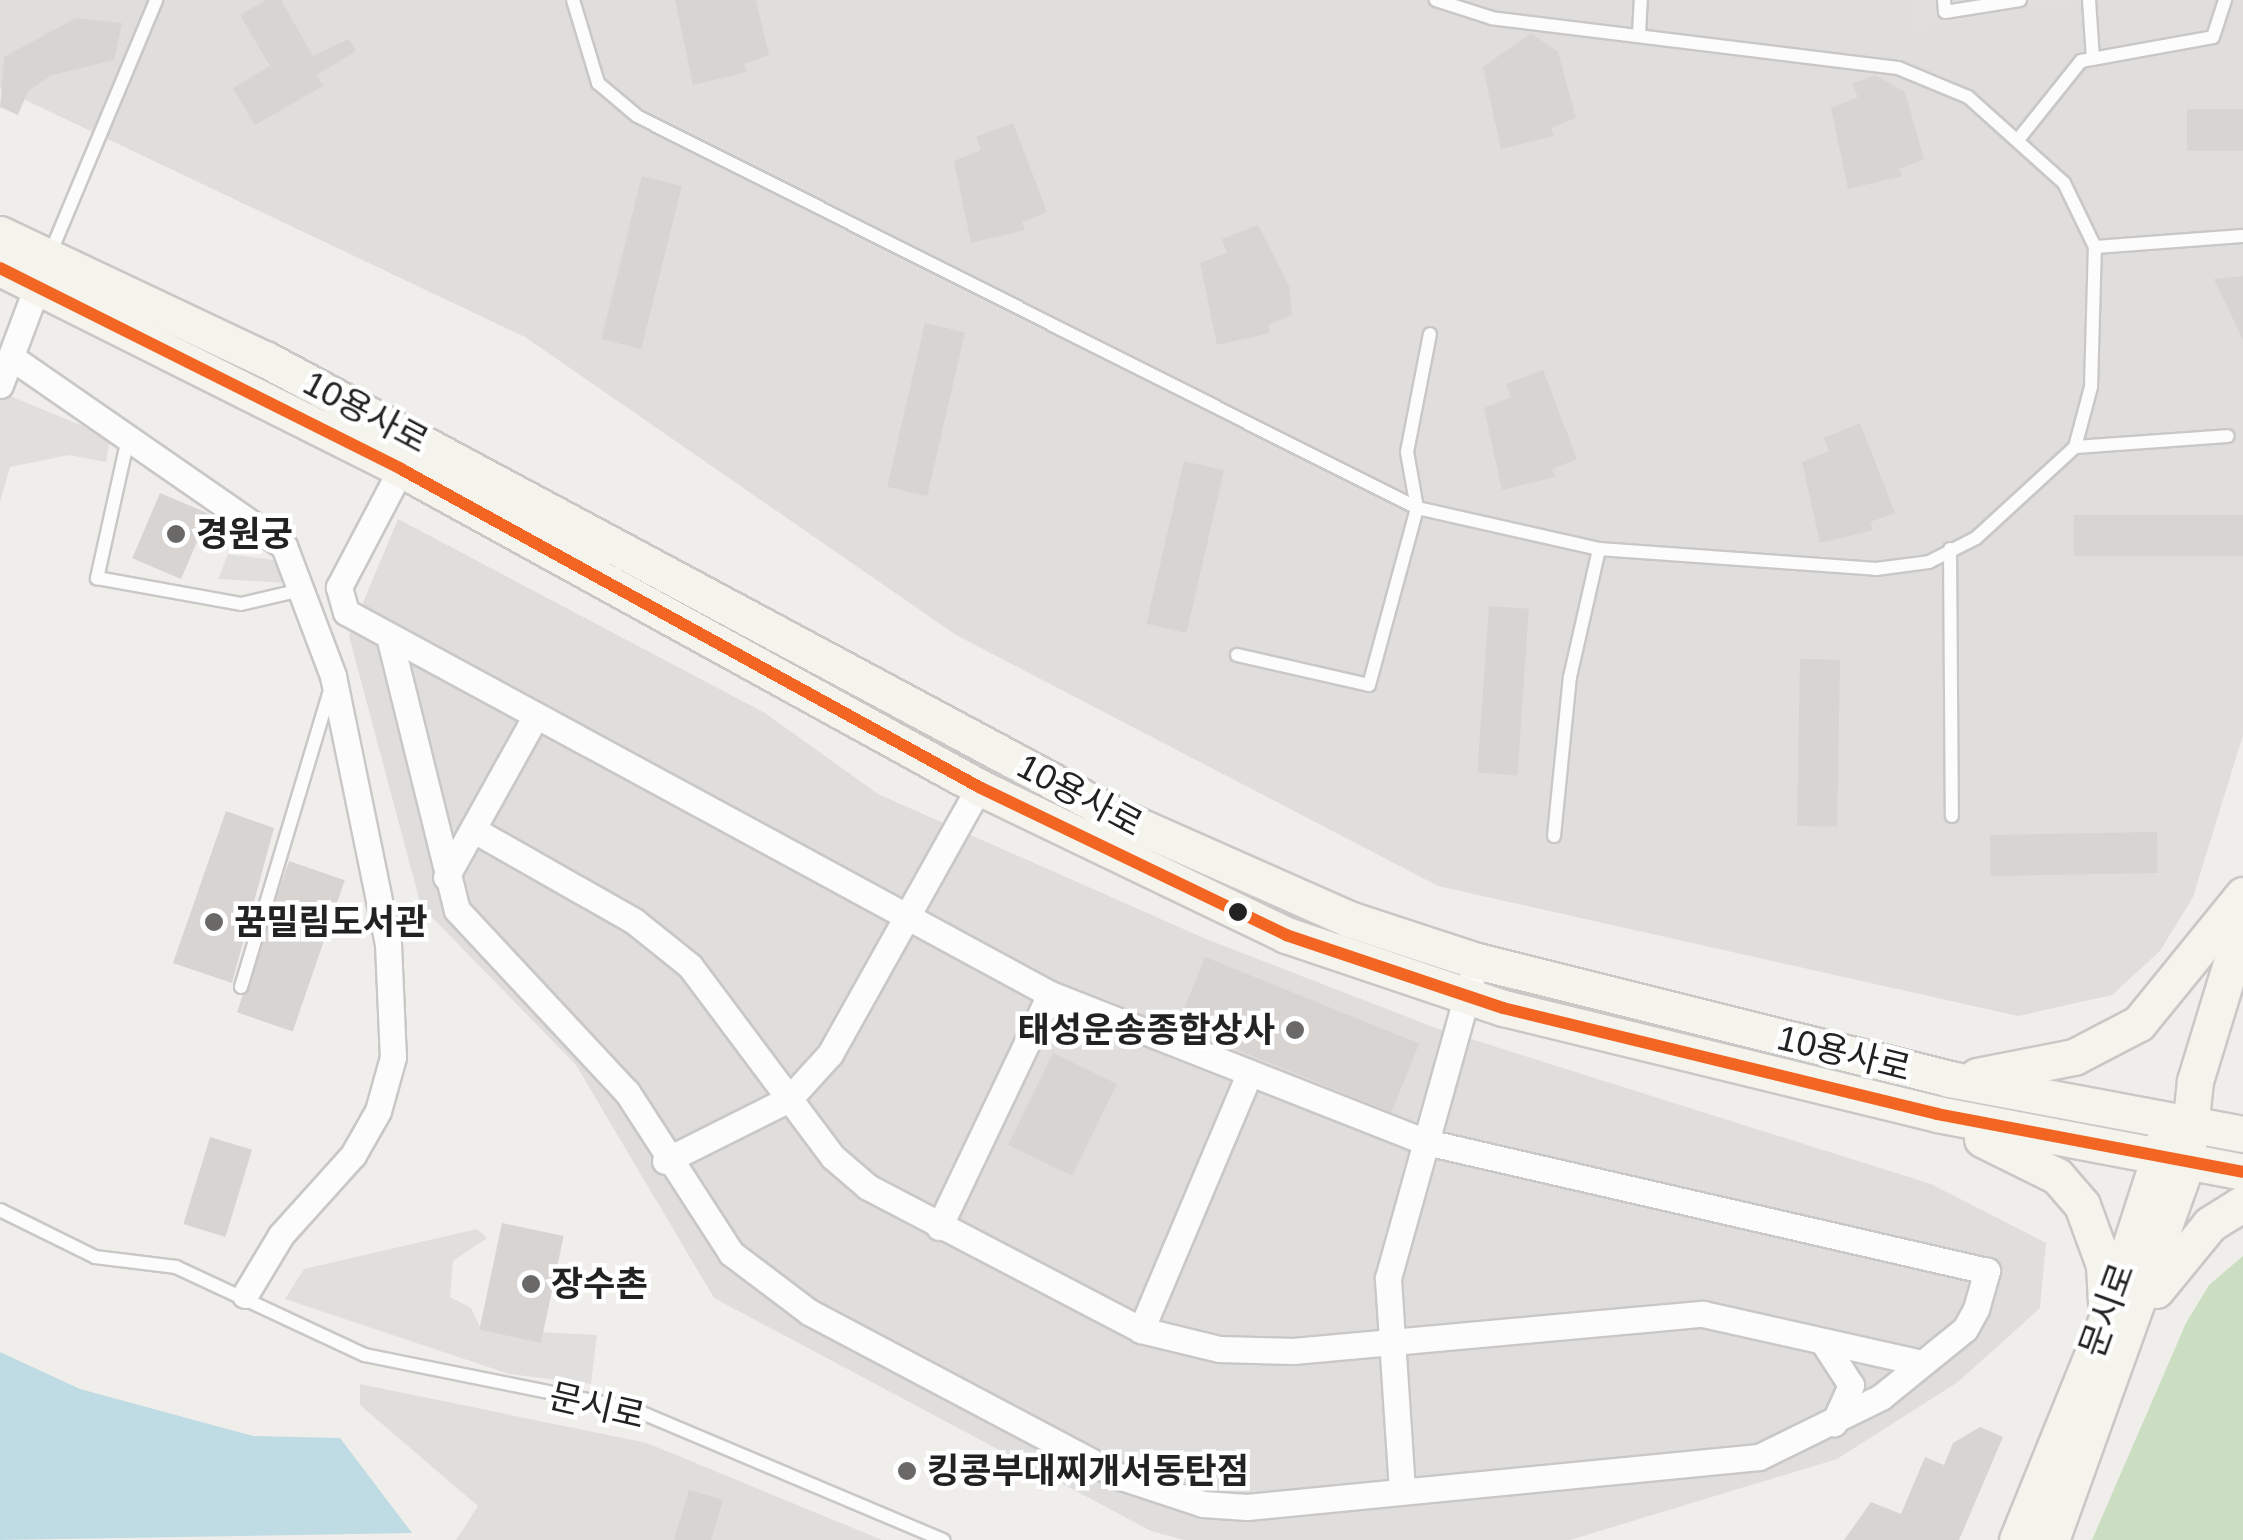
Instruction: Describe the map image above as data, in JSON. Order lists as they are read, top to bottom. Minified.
{"streets":{"street":["10용사로","문시로"]},"crossings":[["10용사로","문시로"]],"places":["경원궁","꿈밀림도서관","태성운송종합상사","장수촌","킹콩부대찌개서동탄점"]}
